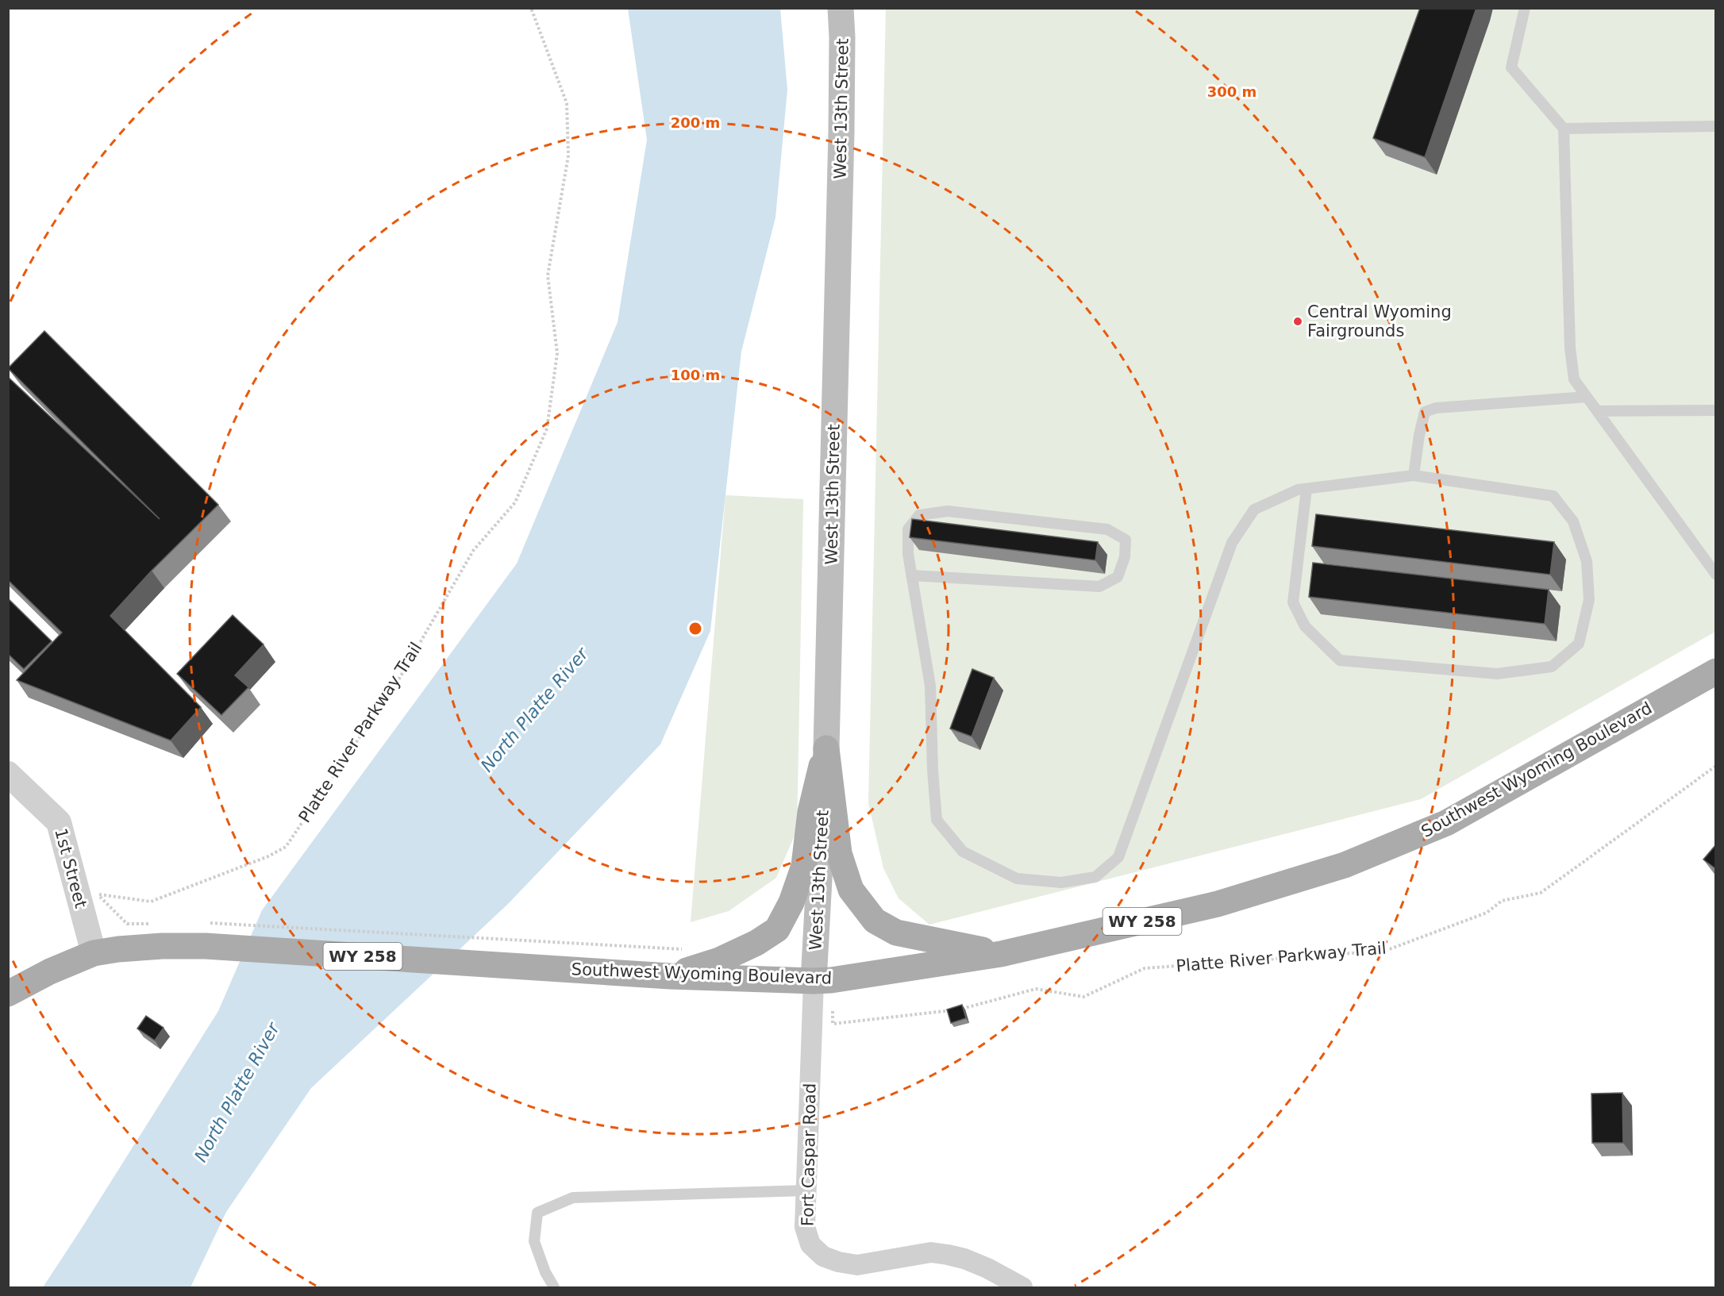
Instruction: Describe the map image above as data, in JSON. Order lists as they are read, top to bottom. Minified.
{"streets":{"main road":["West 13th Street","Southwest Wyoming Boulevard","WY 258"],"street":["1st Street","Fort Caspar Road"],"path":["Platte River Parkway Trail"]},"crossings":[["West 13th Street","Southwest Wyoming Boulevard"],["West 13th Street","Fort Caspar Road"],["Southwest Wyoming Boulevard","1st Street"],["Southwest Wyoming Boulevard","Fort Caspar Road"]],"water":["North Platte River"],"places":["Central Wyoming Fairgrounds"],"rings":["300 m","200 m","100 m"]}
